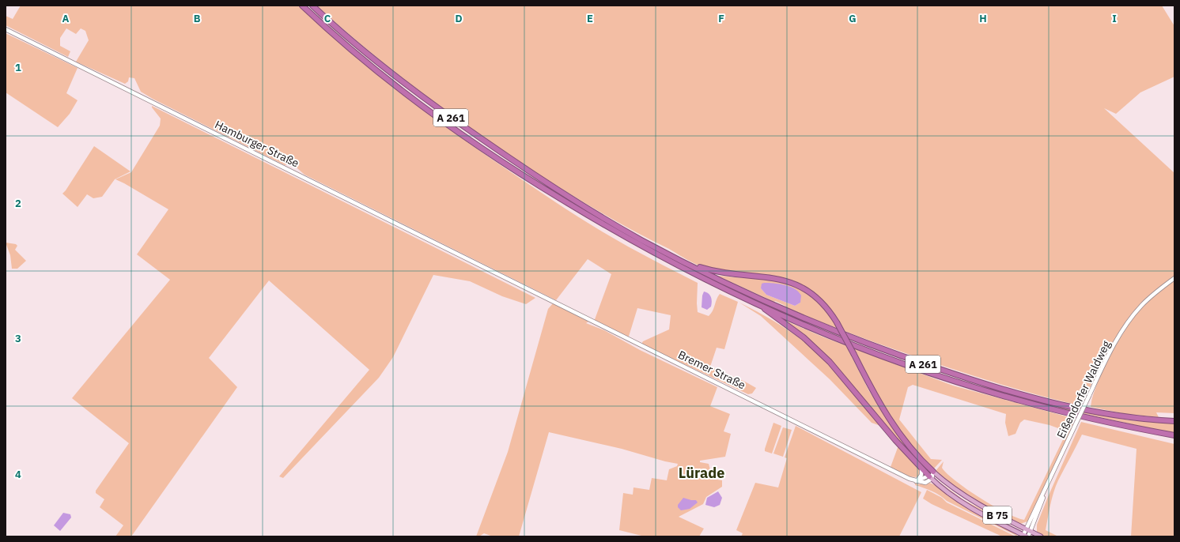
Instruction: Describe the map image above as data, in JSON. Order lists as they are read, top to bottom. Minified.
{"streets":{"highway":["A 261"],"main road":["Hamburger Straße","Bremer Straße","Eißendorfer Waldweg","B 75"]},"crossings":[["Hamburger Straße","Bremer Straße"],["Eißendorfer Waldweg","B 75"]],"districts":["Lürade"],"grid":{"columns":["A","B","C","D","E","F","G","H","I"],"rows":["1","2","3","4"]}}
